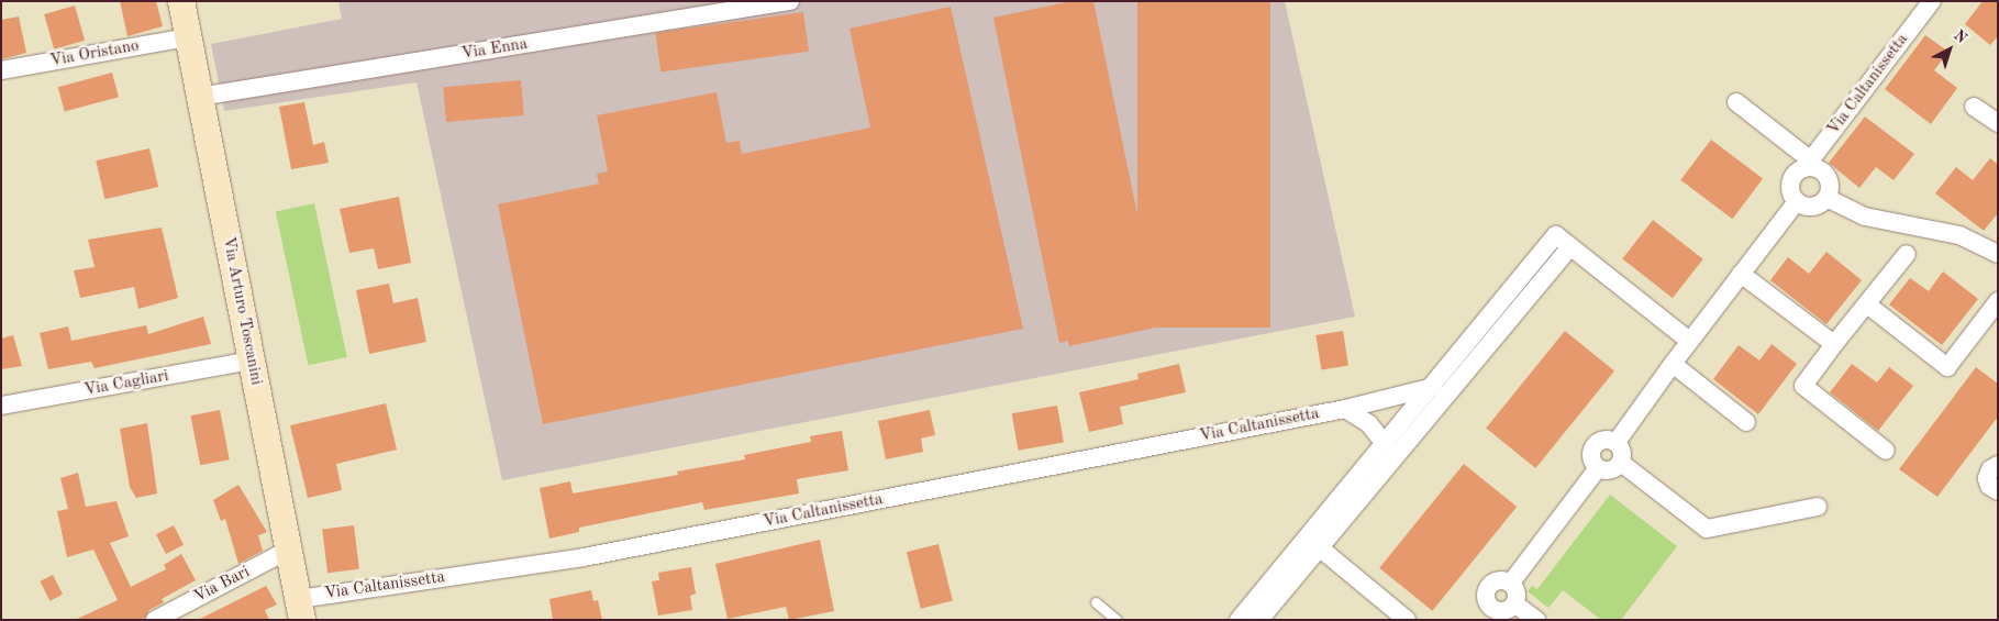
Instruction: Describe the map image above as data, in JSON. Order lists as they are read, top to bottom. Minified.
{"streets":{"street":["Via Enna","Via Oristano","Via Caltanissetta","Via Arturo Toscanini","Via Cagliari","Via Bari"]},"crossings":[["Via Enna","Via Arturo Toscanini"],["Via Oristano","Via Arturo Toscanini"],["Via Caltanissetta","Via Arturo Toscanini"],["Via Arturo Toscanini","Via Cagliari"],["Via Arturo Toscanini","Via Bari"]],"north":"top right"}
